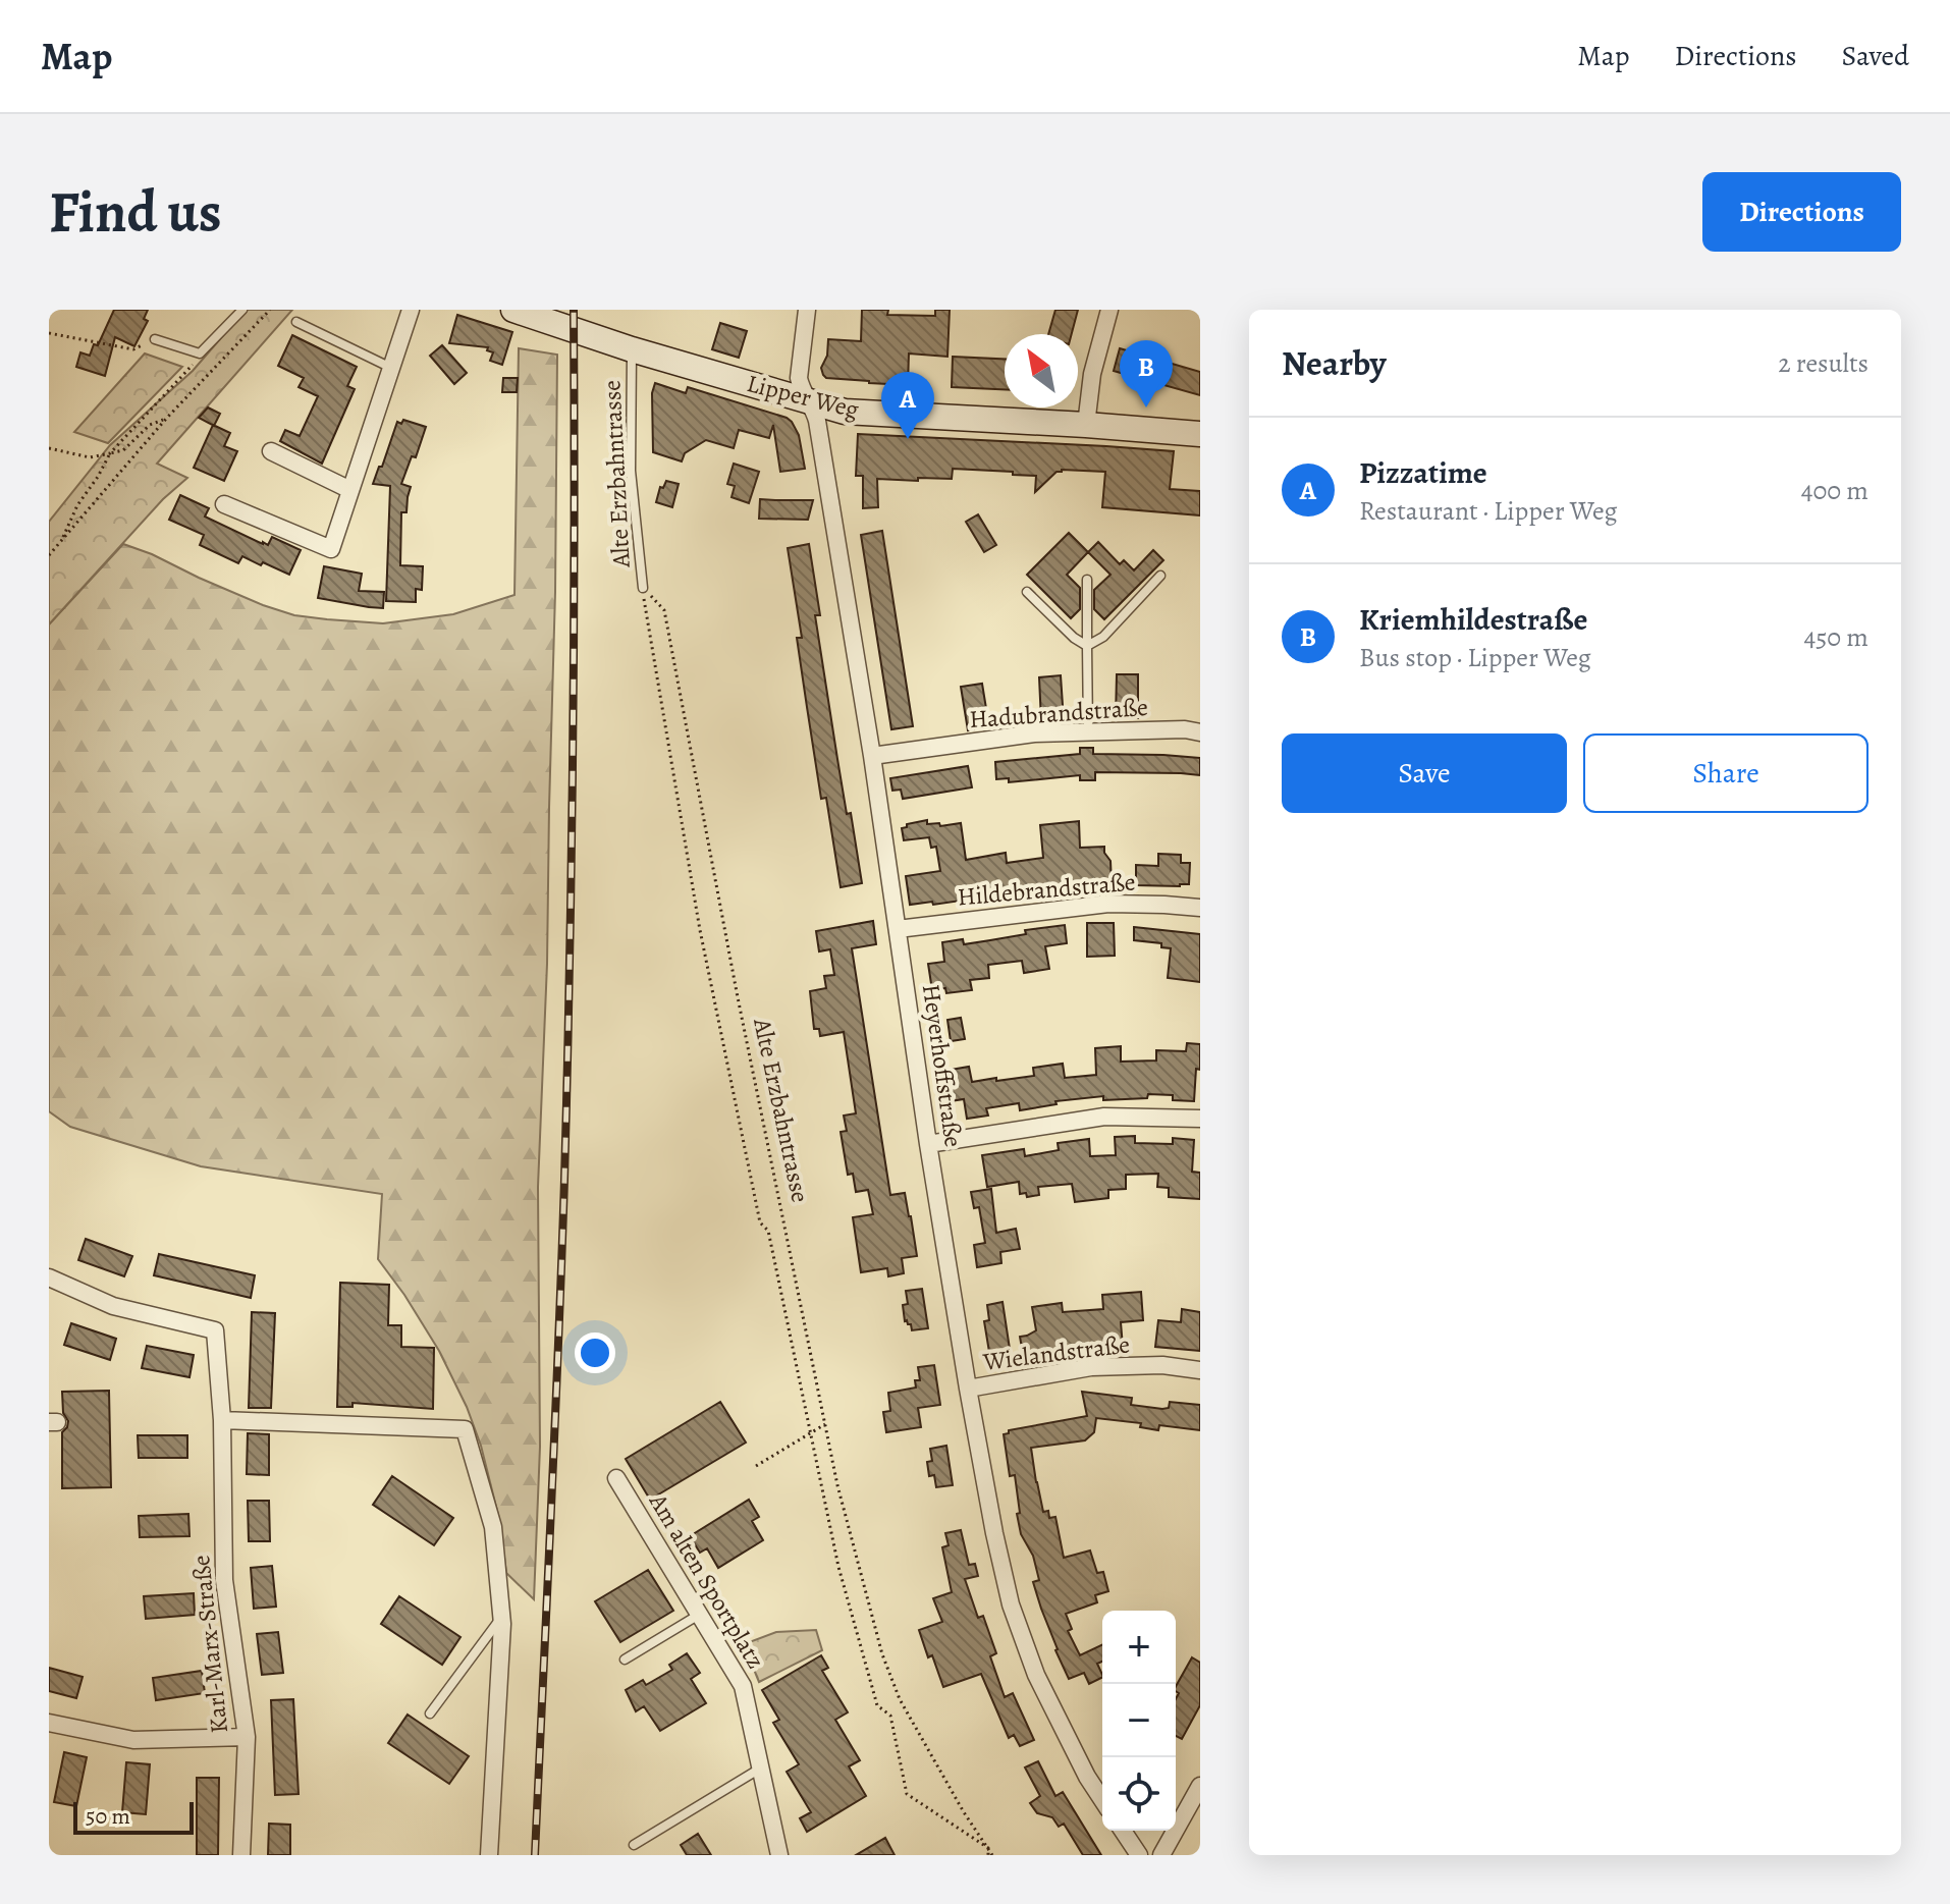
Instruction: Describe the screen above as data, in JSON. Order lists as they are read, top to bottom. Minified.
{"streets":{"street":["Lipper Weg","Hadubrandstraße","Hildebrandstraße","Heyerhoffstraße","Wielandstraße","Am alten Sportplatz","Karl-Marx-Straße"],"lane":["Alte Erzbahntrasse"]},"crossings":[["Lipper Weg","Alte Erzbahntrasse"],["Lipper Weg","Heyerhoffstraße"],["Hadubrandstraße","Heyerhoffstraße"],["Hildebrandstraße","Heyerhoffstraße"],["Heyerhoffstraße","Wielandstraße"]],"scale_bar":"50 m","north":"top left","page":{"header":"Map","nav":["Map","Directions","Saved"],"buttons":["Directions",["Save","Share"]],"title":"Find us","heading":["Nearby","2 results"],"pins":["B","A"],"list":[{"mark":"A","name":"Pizzatime","note":"Restaurant · Lipper Weg","value":"400 m"},{"mark":"B","name":"Kriemhildestraße","note":"Bus stop · Lipper Weg","value":"450 m"}],"map_buttons":["+","−"],"scale":"50 m"}}
